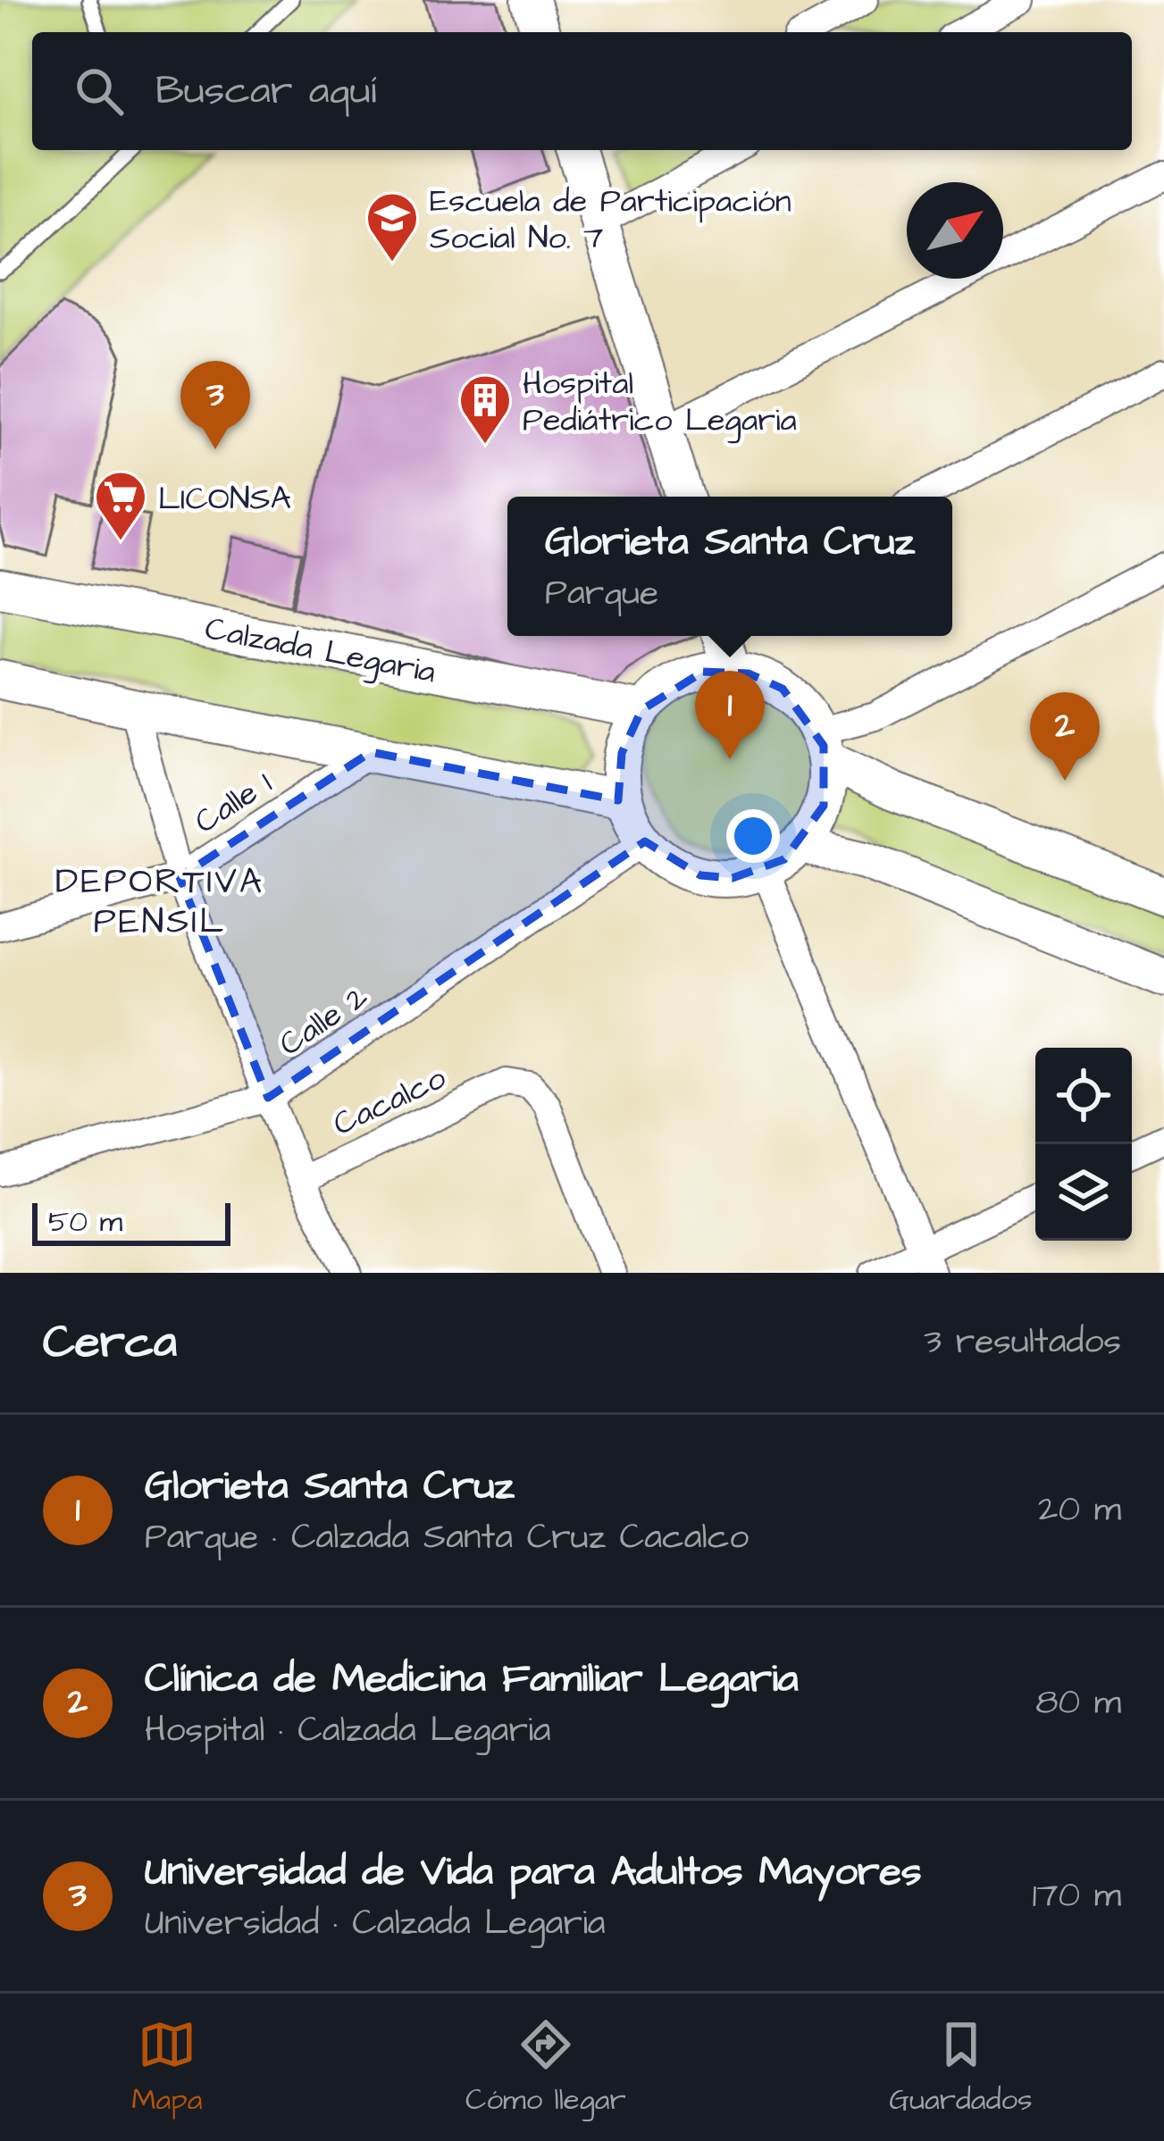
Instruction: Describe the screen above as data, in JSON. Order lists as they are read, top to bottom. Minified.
{"streets":{"main road":["Calzada Legaria"],"street":["Calle 1","Calle 2","Cacalco"]},"crossings":[["Calzada Legaria","Calle 2"]],"districts":["DEPORTIVA PENSIL"],"places":{"school or university":["Escuela de Participación Social No. 7"],"building":["Hospital Pediátrico Legaria"],"supermarket":["LICONSA"]},"scale_bar":"50 m","north":"top right","page":{"search":"Buscar aquí","pins":["3","1","2"],"popup":["Glorieta Santa Cruz","Parque"],"scale":"50 m","heading":["Cerca","3 resultados"],"list":[{"mark":"1","name":"Glorieta Santa Cruz","note":"Parque · Calzada Santa Cruz Cacalco","value":"20 m"},{"mark":"2","name":"Clínica de Medicina Familiar Legaria","note":"Hospital · Calzada Legaria","value":"80 m"},{"mark":"3","name":"Universidad de Vida para Adultos Mayores","note":"Universidad · Calzada Legaria","value":"170 m"}],"nav":["Mapa","Cómo llegar","Guardados"]}}
